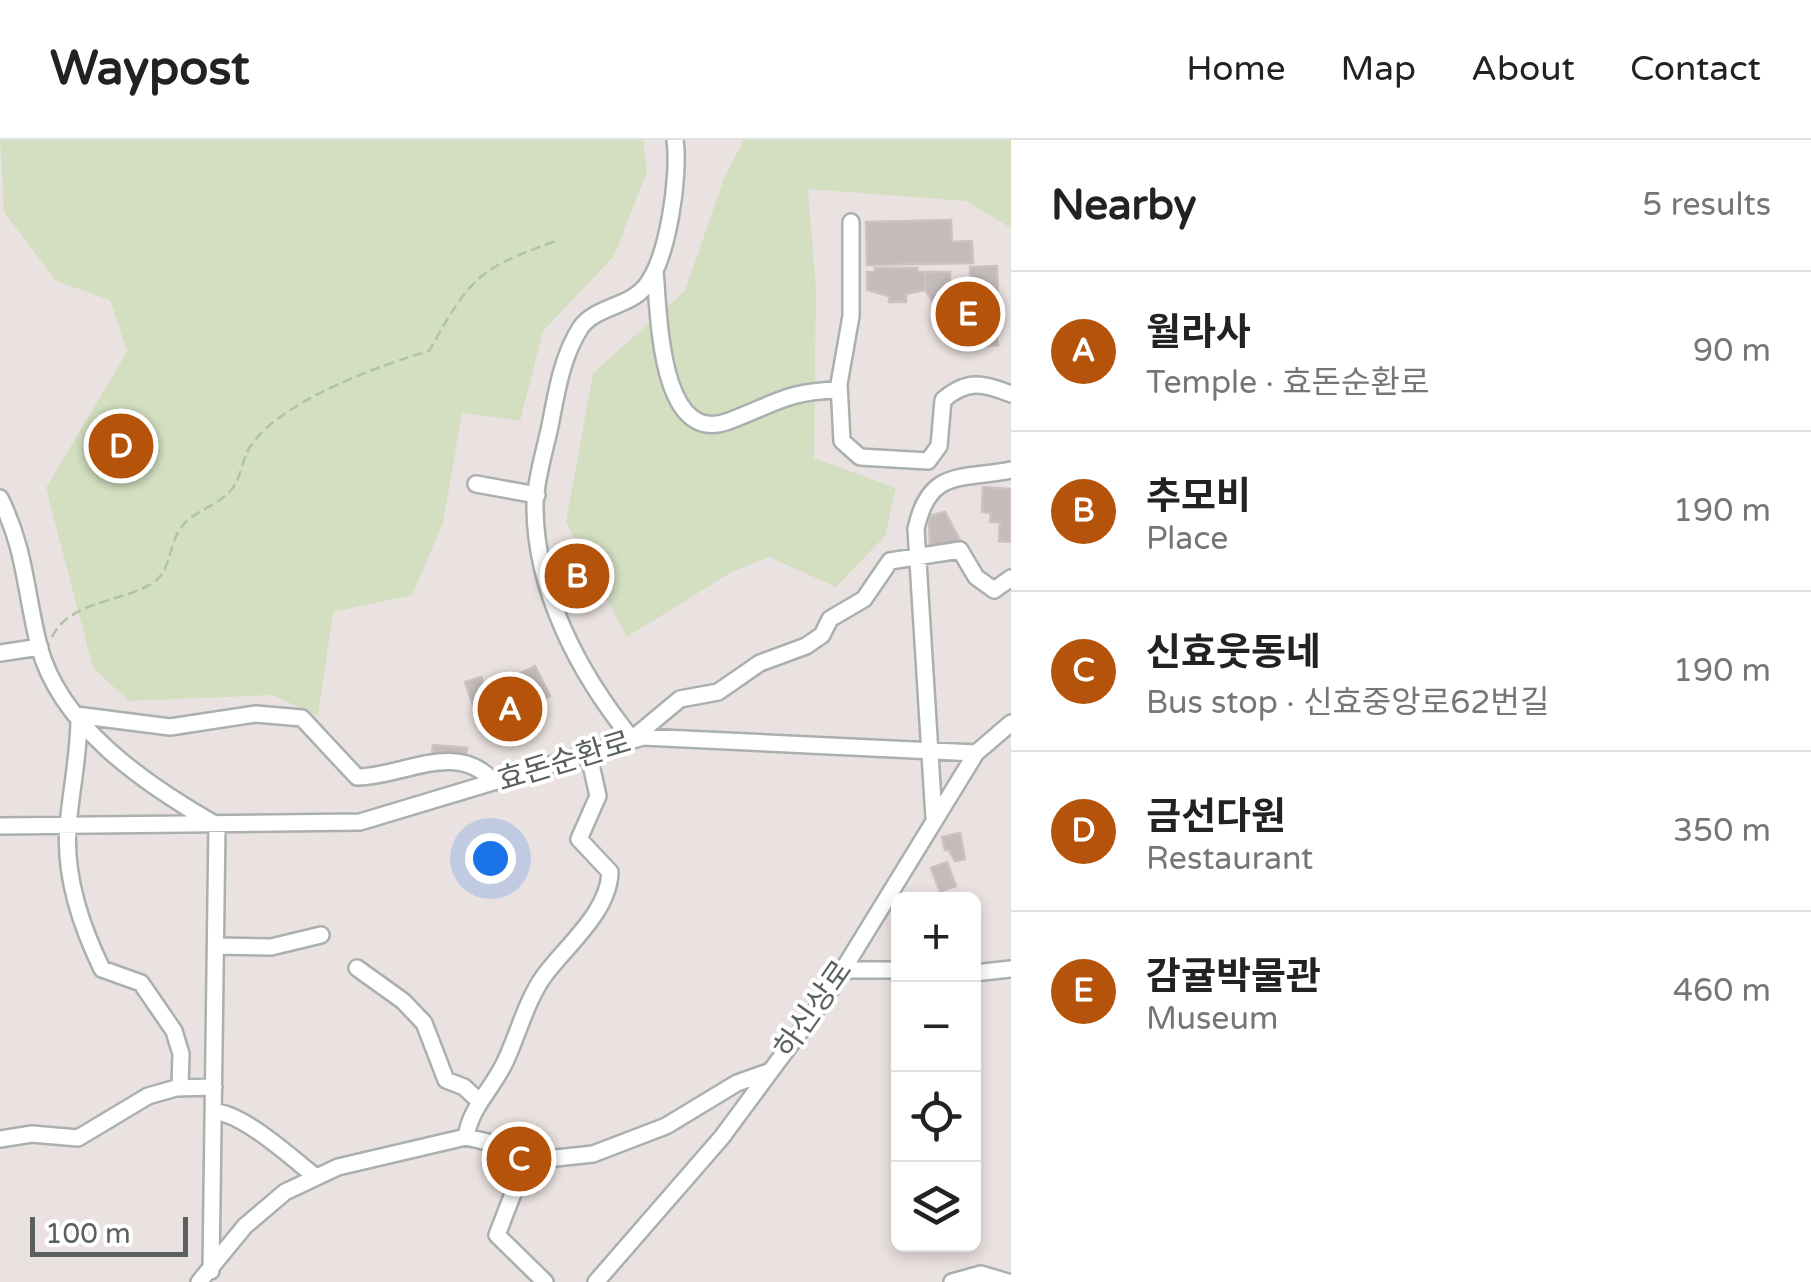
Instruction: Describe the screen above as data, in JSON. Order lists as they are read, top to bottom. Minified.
{"streets":{"street":["효돈순환로","하신상로"]},"crossings":[["효돈순환로","하신상로"]],"scale_bar":"100 m","page":{"header":"Waypost","nav":["Home","Map","About","Contact"],"heading":["Nearby","5 results"],"list":[{"mark":"A","name":"월라사","note":"Temple · 효돈순환로","value":"90 m"},{"mark":"B","name":"추모비","note":"Place","value":"190 m"},{"mark":"C","name":"신효웃동네","note":"Bus stop · 신효중앙로62번길","value":"190 m"},{"mark":"D","name":"금선다원","note":"Restaurant","value":"350 m"},{"mark":"E","name":"감귤박물관","note":"Museum","value":"460 m"}],"pins":["E","D","B","A","C"],"map_buttons":["+","−"],"scale":"100 m"}}
